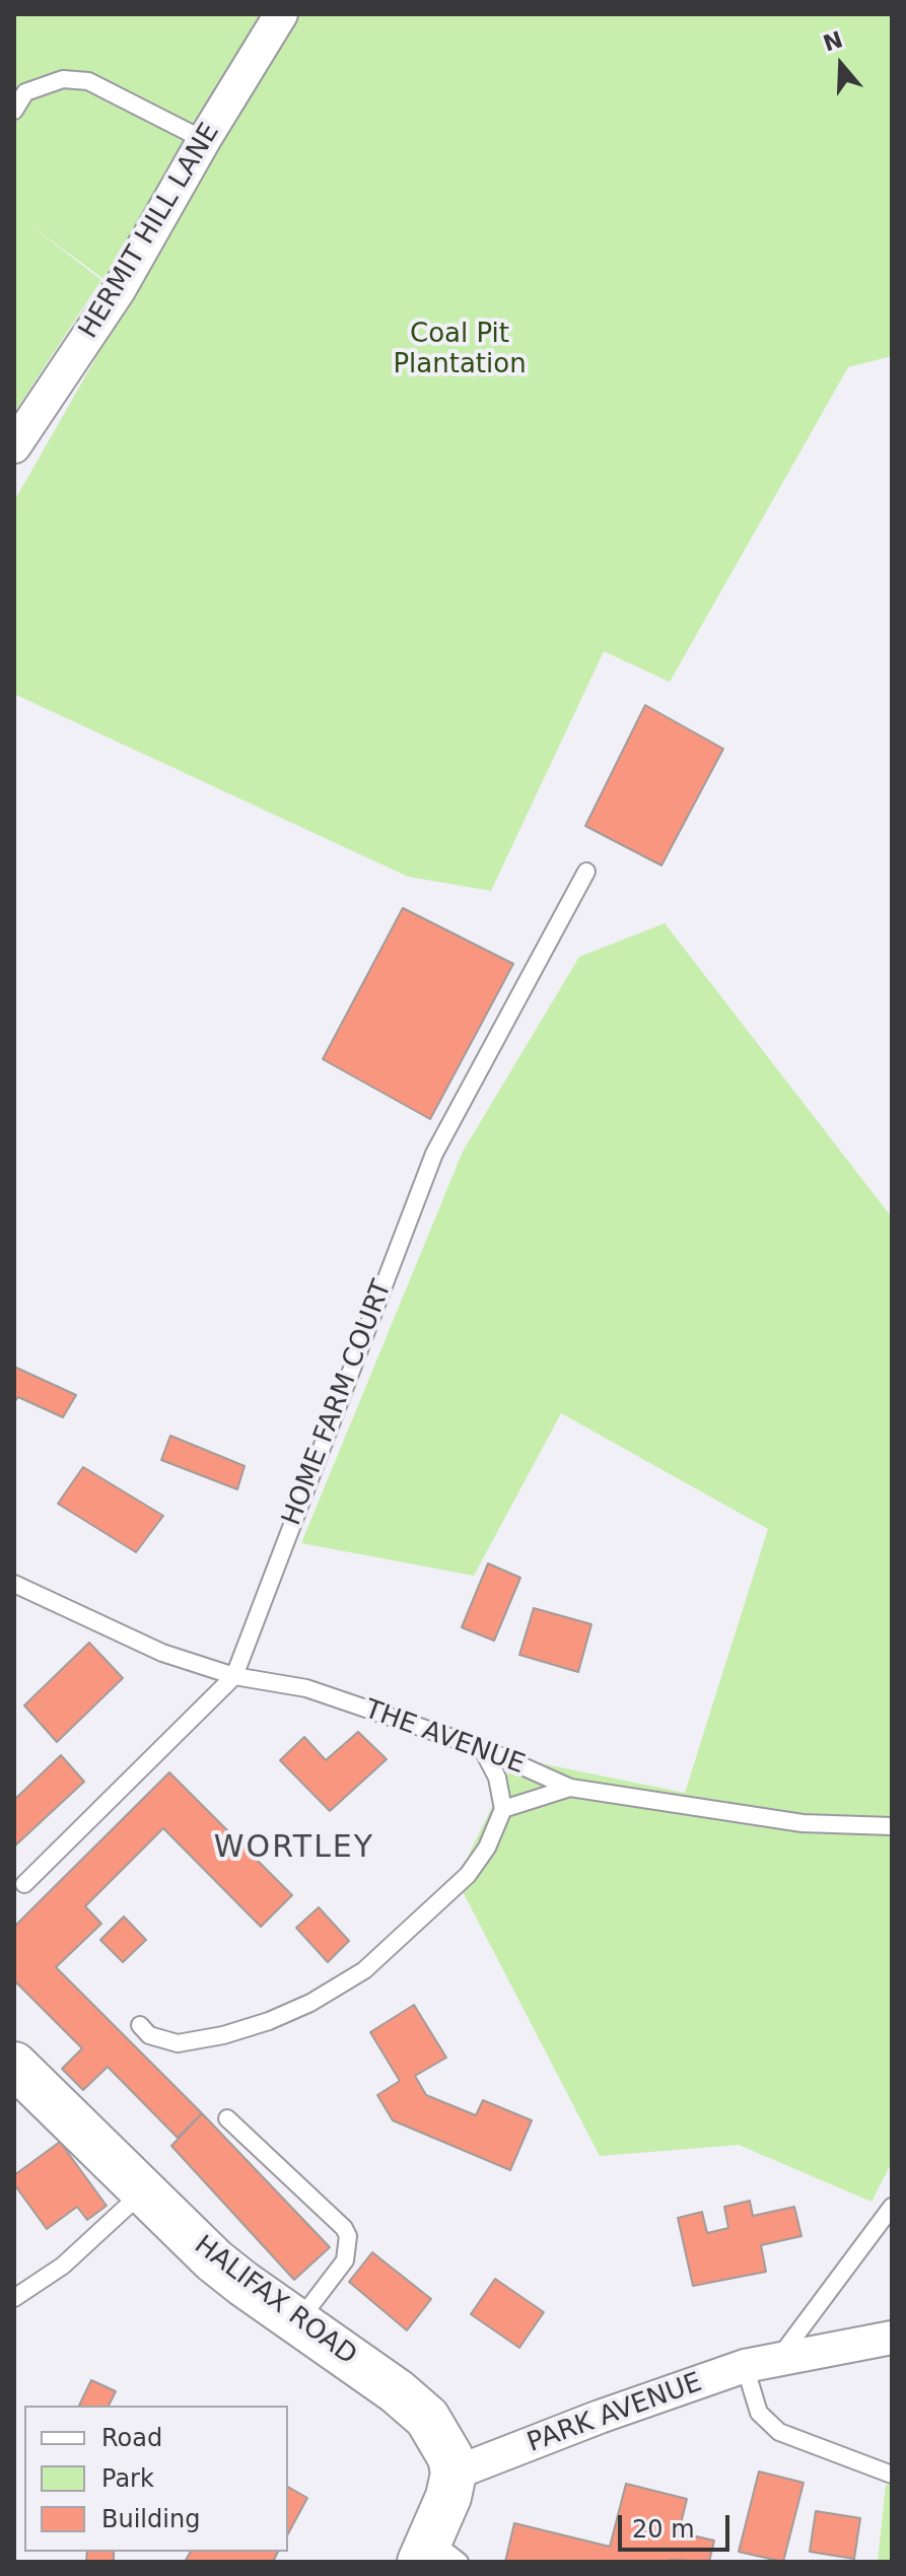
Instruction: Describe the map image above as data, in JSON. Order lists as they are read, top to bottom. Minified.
{"streets":{"highway":["HALIFAX ROAD"],"street":["HERMIT HILL LANE","PARK AVENUE"],"lane":["HOME FARM COURT","THE AVENUE"]},"crossings":[["HOME FARM COURT","THE AVENUE"],["HALIFAX ROAD","PARK AVENUE"]],"districts":["WORTLEY"],"parks":["Coal Pit Plantation"],"legend":["Road","Park","Building"],"scale_bar":"20 m","north":"top"}
